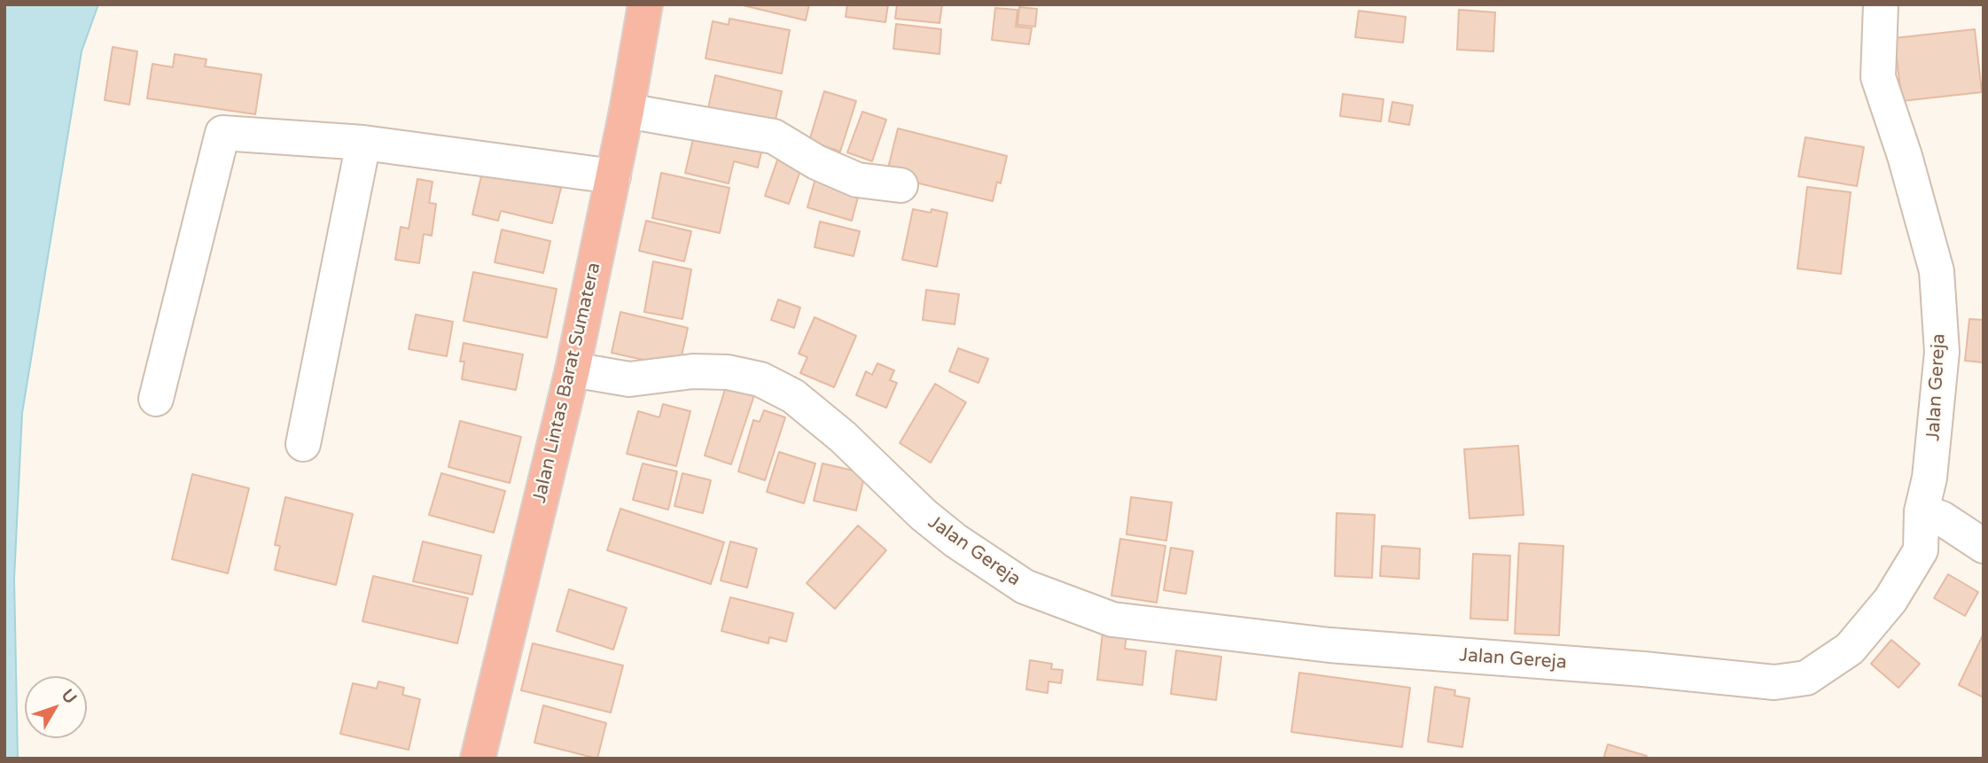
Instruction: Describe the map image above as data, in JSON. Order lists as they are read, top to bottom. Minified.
{"streets":{"highway":["Jalan Lintas Barat Sumatera"],"street":["Jalan Gereja"]},"crossings":[["Jalan Lintas Barat Sumatera","Jalan Gereja"]],"north":"top right"}
